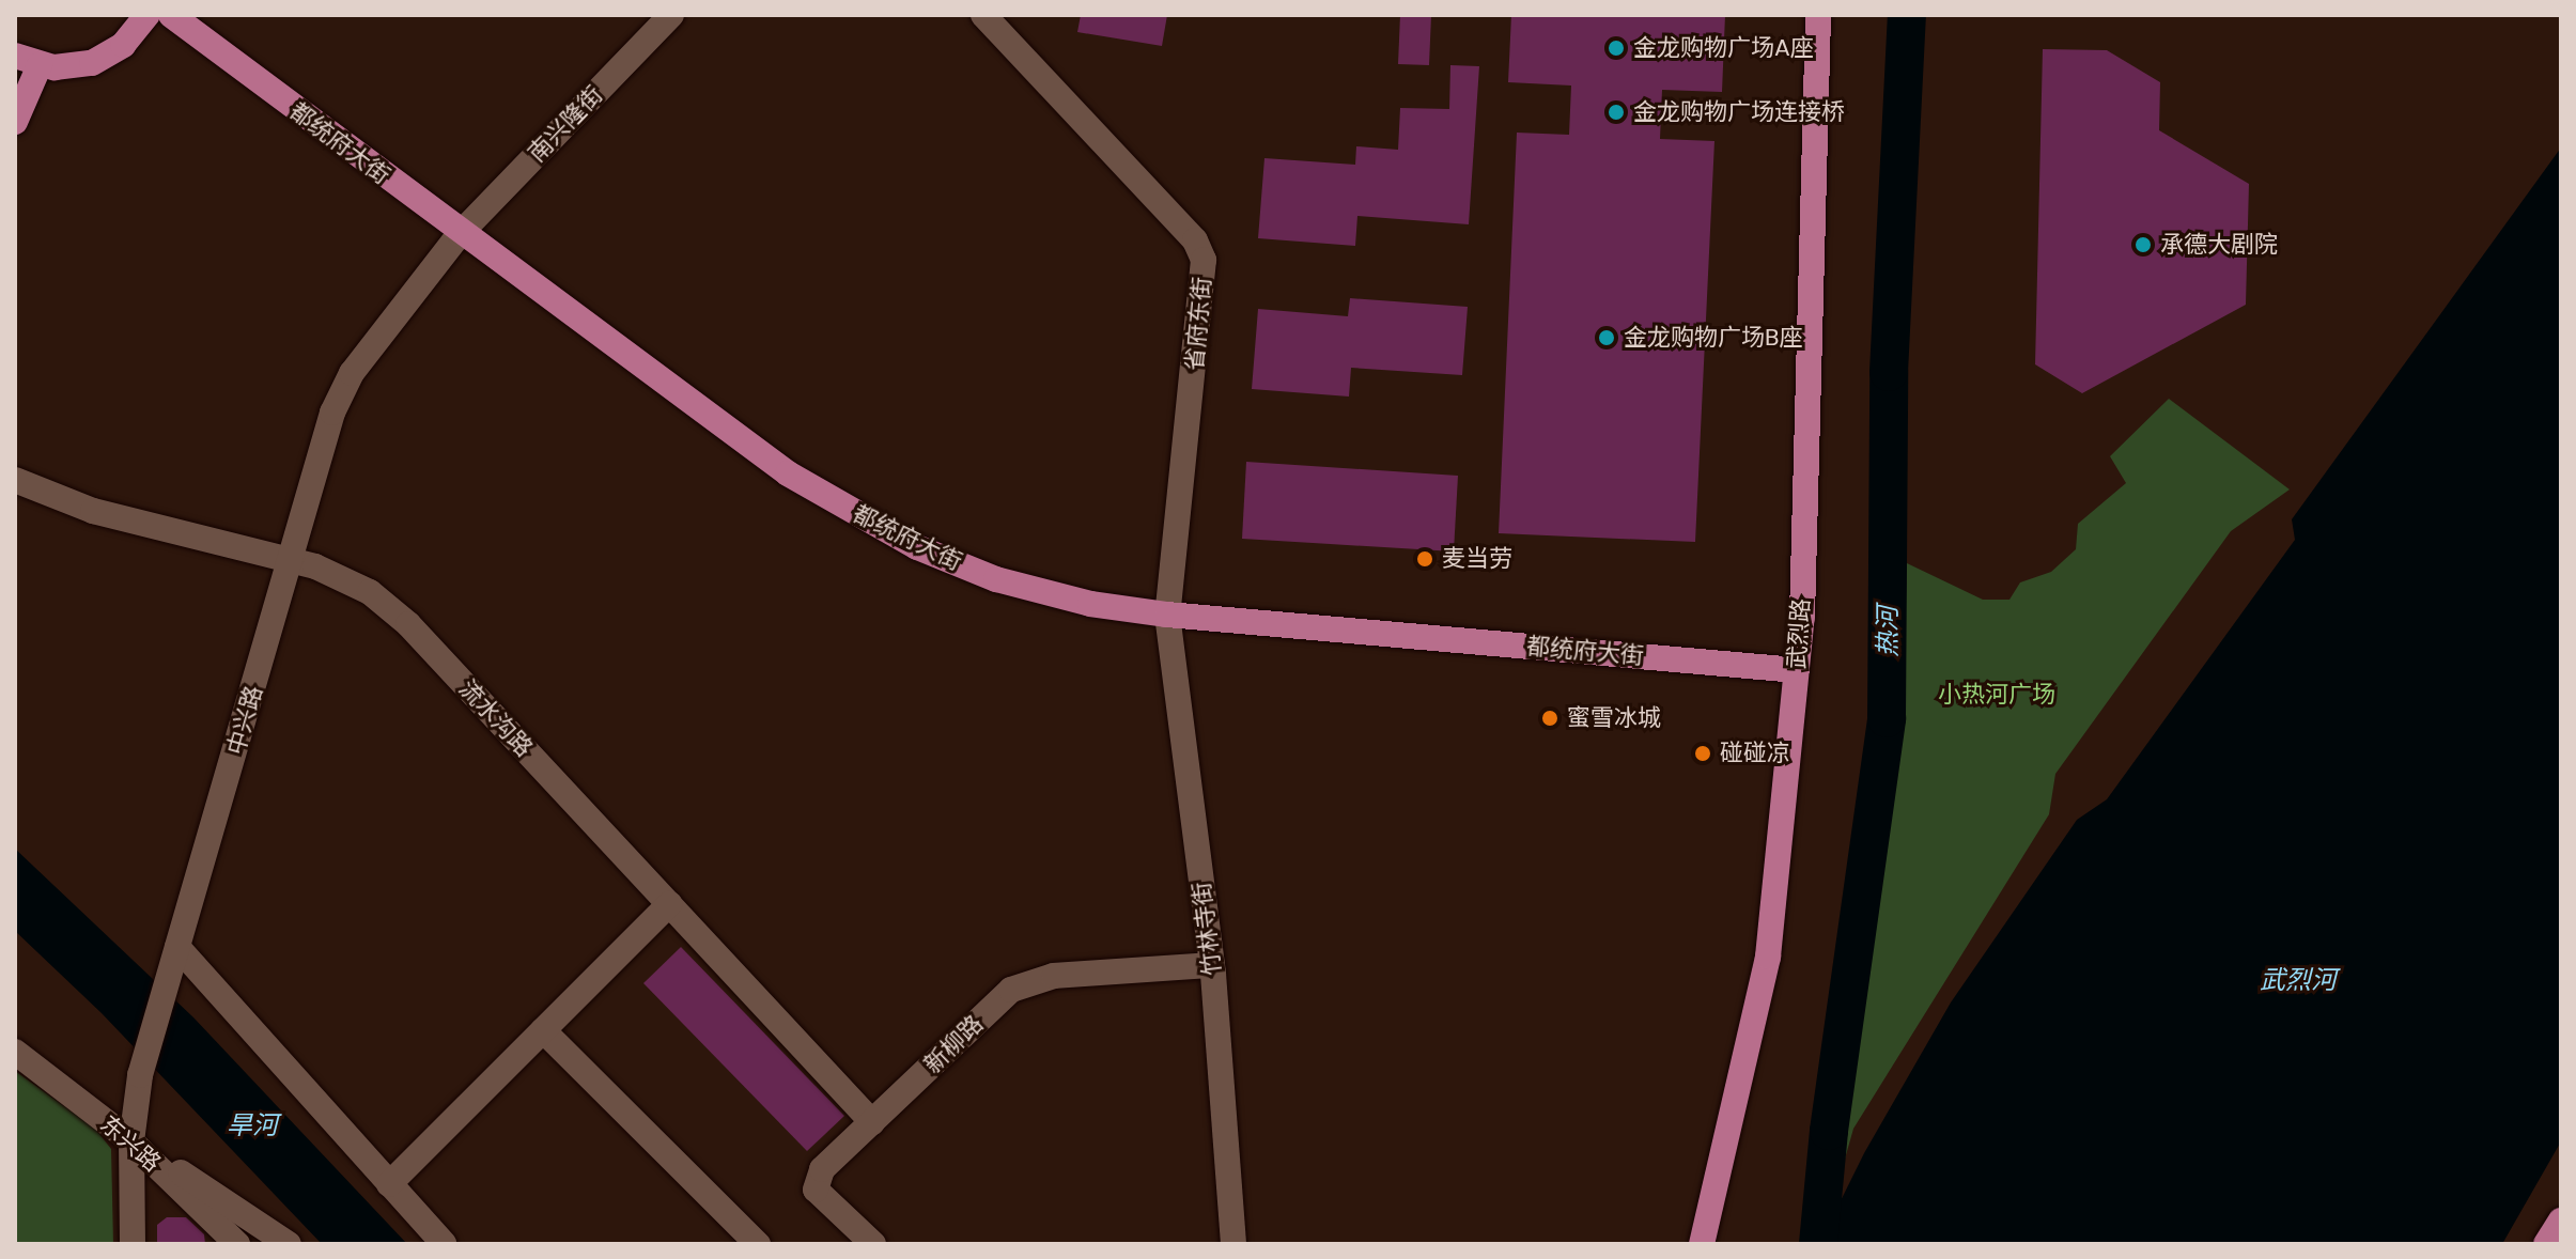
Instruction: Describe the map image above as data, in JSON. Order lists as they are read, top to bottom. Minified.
{"streets":{"main road":["都统府大街","武烈路"],"street":["南兴隆街","省府东街","流水沟路","中兴路","竹林寺街","新柳路","东兴路"]},"crossings":[["南兴隆街","都统府大街"],["南兴隆街","中兴路"],["都统府大街","省府东街"],["都统府大街","武烈路"],["都统府大街","中兴路"],["都统府大街","竹林寺街"],["省府东街","竹林寺街"],["流水沟路","中兴路"],["流水沟路","新柳路"],["中兴路","东兴路"],["竹林寺街","新柳路"]],"water":["热河","武烈河","旱河"],"parks":["小热河广场"],"places":["金龙购物广场A座","金龙购物广场连接桥","承德大剧院","金龙购物广场B座","麦当劳","蜜雪冰城","碰碰凉"]}
